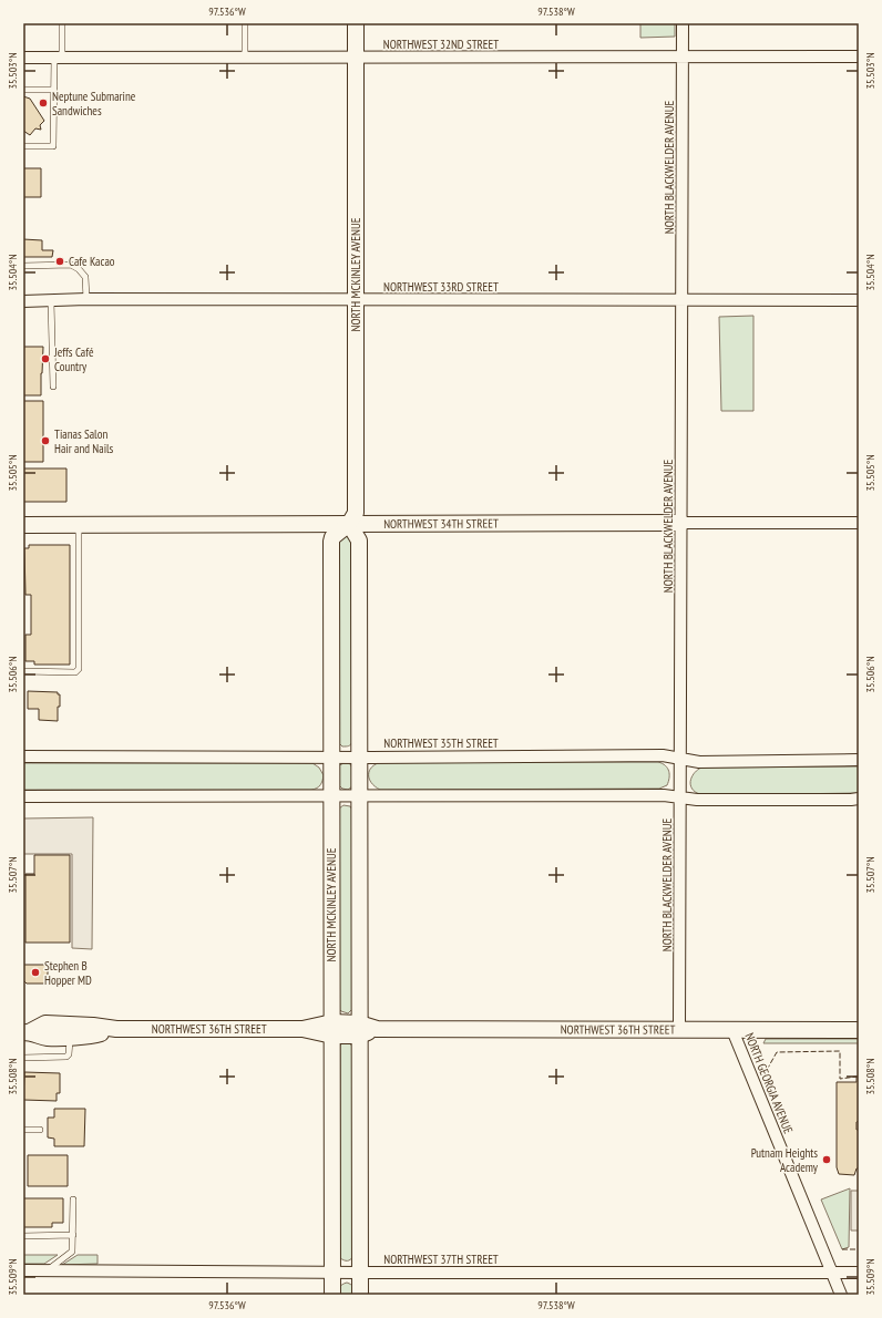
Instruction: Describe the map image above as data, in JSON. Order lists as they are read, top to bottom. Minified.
{"streets":{"street":["NORTHWEST 32ND STREET","NORTH BLACKWELDER AVENUE","NORTH MCKINLEY AVENUE","NORTHWEST 33RD STREET","NORTHWEST 34TH STREET","NORTHWEST 35TH STREET","NORTHWEST 36TH STREET","NORTH GEORGIA AVENUE","NORTHWEST 37TH STREET"]},"crossings":[["NORTHWEST 32ND STREET","NORTH BLACKWELDER AVENUE"],["NORTHWEST 32ND STREET","NORTH MCKINLEY AVENUE"],["NORTH BLACKWELDER AVENUE","NORTHWEST 33RD STREET"],["NORTH BLACKWELDER AVENUE","NORTHWEST 34TH STREET"],["NORTH BLACKWELDER AVENUE","NORTHWEST 35TH STREET"],["NORTH BLACKWELDER AVENUE","NORTHWEST 36TH STREET"],["NORTH MCKINLEY AVENUE","NORTHWEST 33RD STREET"],["NORTH MCKINLEY AVENUE","NORTHWEST 34TH STREET"],["NORTH MCKINLEY AVENUE","NORTHWEST 35TH STREET"],["NORTH MCKINLEY AVENUE","NORTHWEST 36TH STREET"],["NORTH MCKINLEY AVENUE","NORTHWEST 37TH STREET"],["NORTHWEST 36TH STREET","NORTH GEORGIA AVENUE"],["NORTH GEORGIA AVENUE","NORTHWEST 37TH STREET"]],"places":["Neptune Submarine Sandwiches","Cafe Kacao","Jeffs Café Country","Tianas Salon Hair and Nails","Stephen B Hopper MD","Putnam Heights Academy"],"coordinates":["97.536°W","97.538°W","35.503°N","35.504°N","35.505°N","35.506°N","35.507°N","35.508°N","35.509°N"]}
